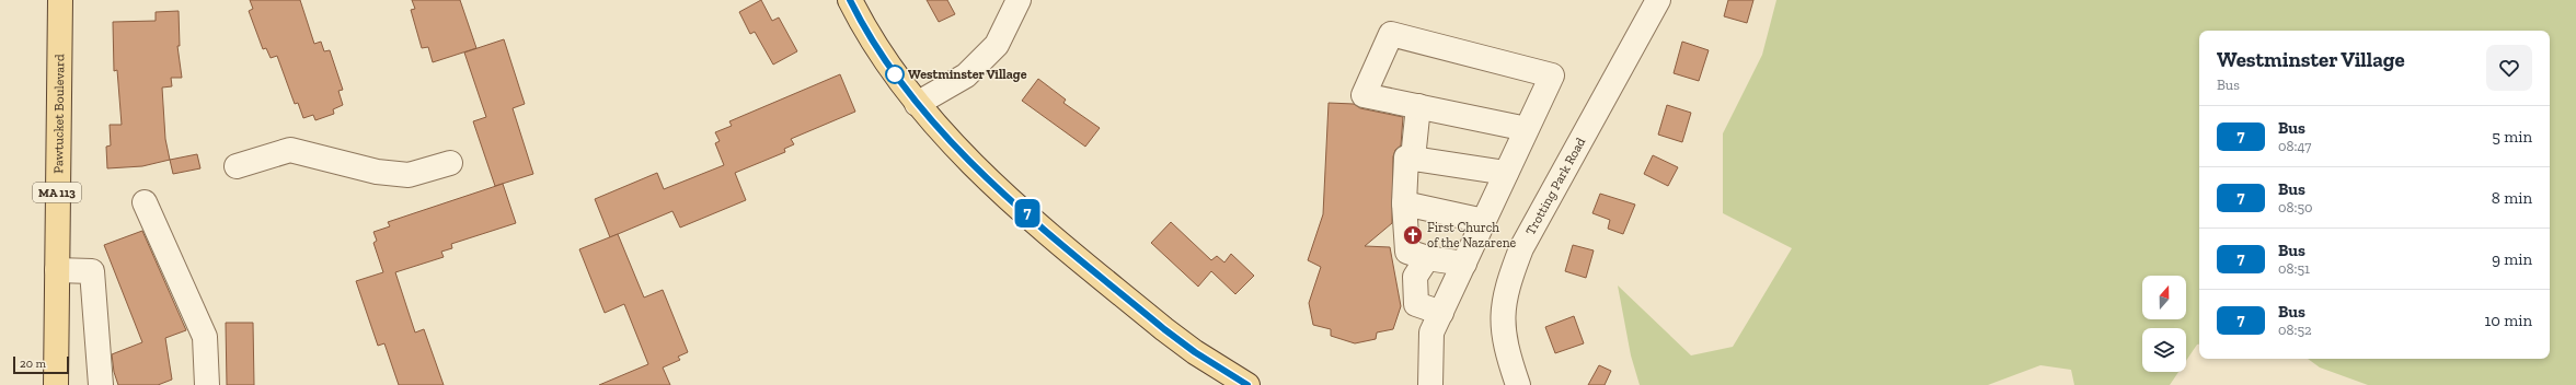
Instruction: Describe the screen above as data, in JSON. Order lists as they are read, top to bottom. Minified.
{"streets":{"main road":["Pawtucket Boulevard","MA 113"],"street":["Trotting Park Road"]},"places":{"other":["Westminster Village"],"church":["First Church of the Nazarene"]},"lines":["bus line 7"],"scale_bar":"20 m","north":"top","page":{"on_map":"7","heading":["Westminster Village","Bus"],"list":[{"mark":"7","name":"Bus","note":"08:47","value":"5 min"},{"mark":"7","name":"Bus","note":"08:50","value":"8 min"},{"mark":"7","name":"Bus","note":"08:51","value":"9 min"},{"mark":"7","name":"Bus","note":"08:52","value":"10 min"}],"scale":"20 m"}}
